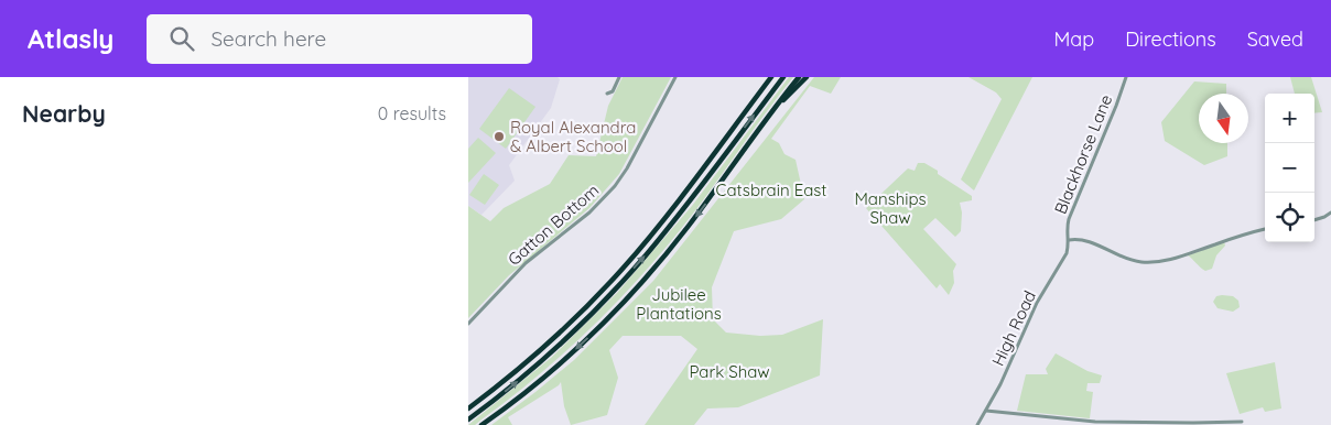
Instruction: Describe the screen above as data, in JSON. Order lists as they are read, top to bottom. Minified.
{"streets":{"street":["Blackhorse Lane","Gatton Bottom","High Road"]},"crossings":[["Blackhorse Lane","High Road"]],"parks":["Catsbrain East","Manships Shaw","Jubilee Plantations","Park Shaw"],"places":["Royal Alexandra & Albert School"],"north":"bottom","page":{"header":"Atlasly","search":"Search here","nav":["Map","Directions","Saved"],"heading":["Nearby","0 results"],"map_buttons":["+","−"]}}
